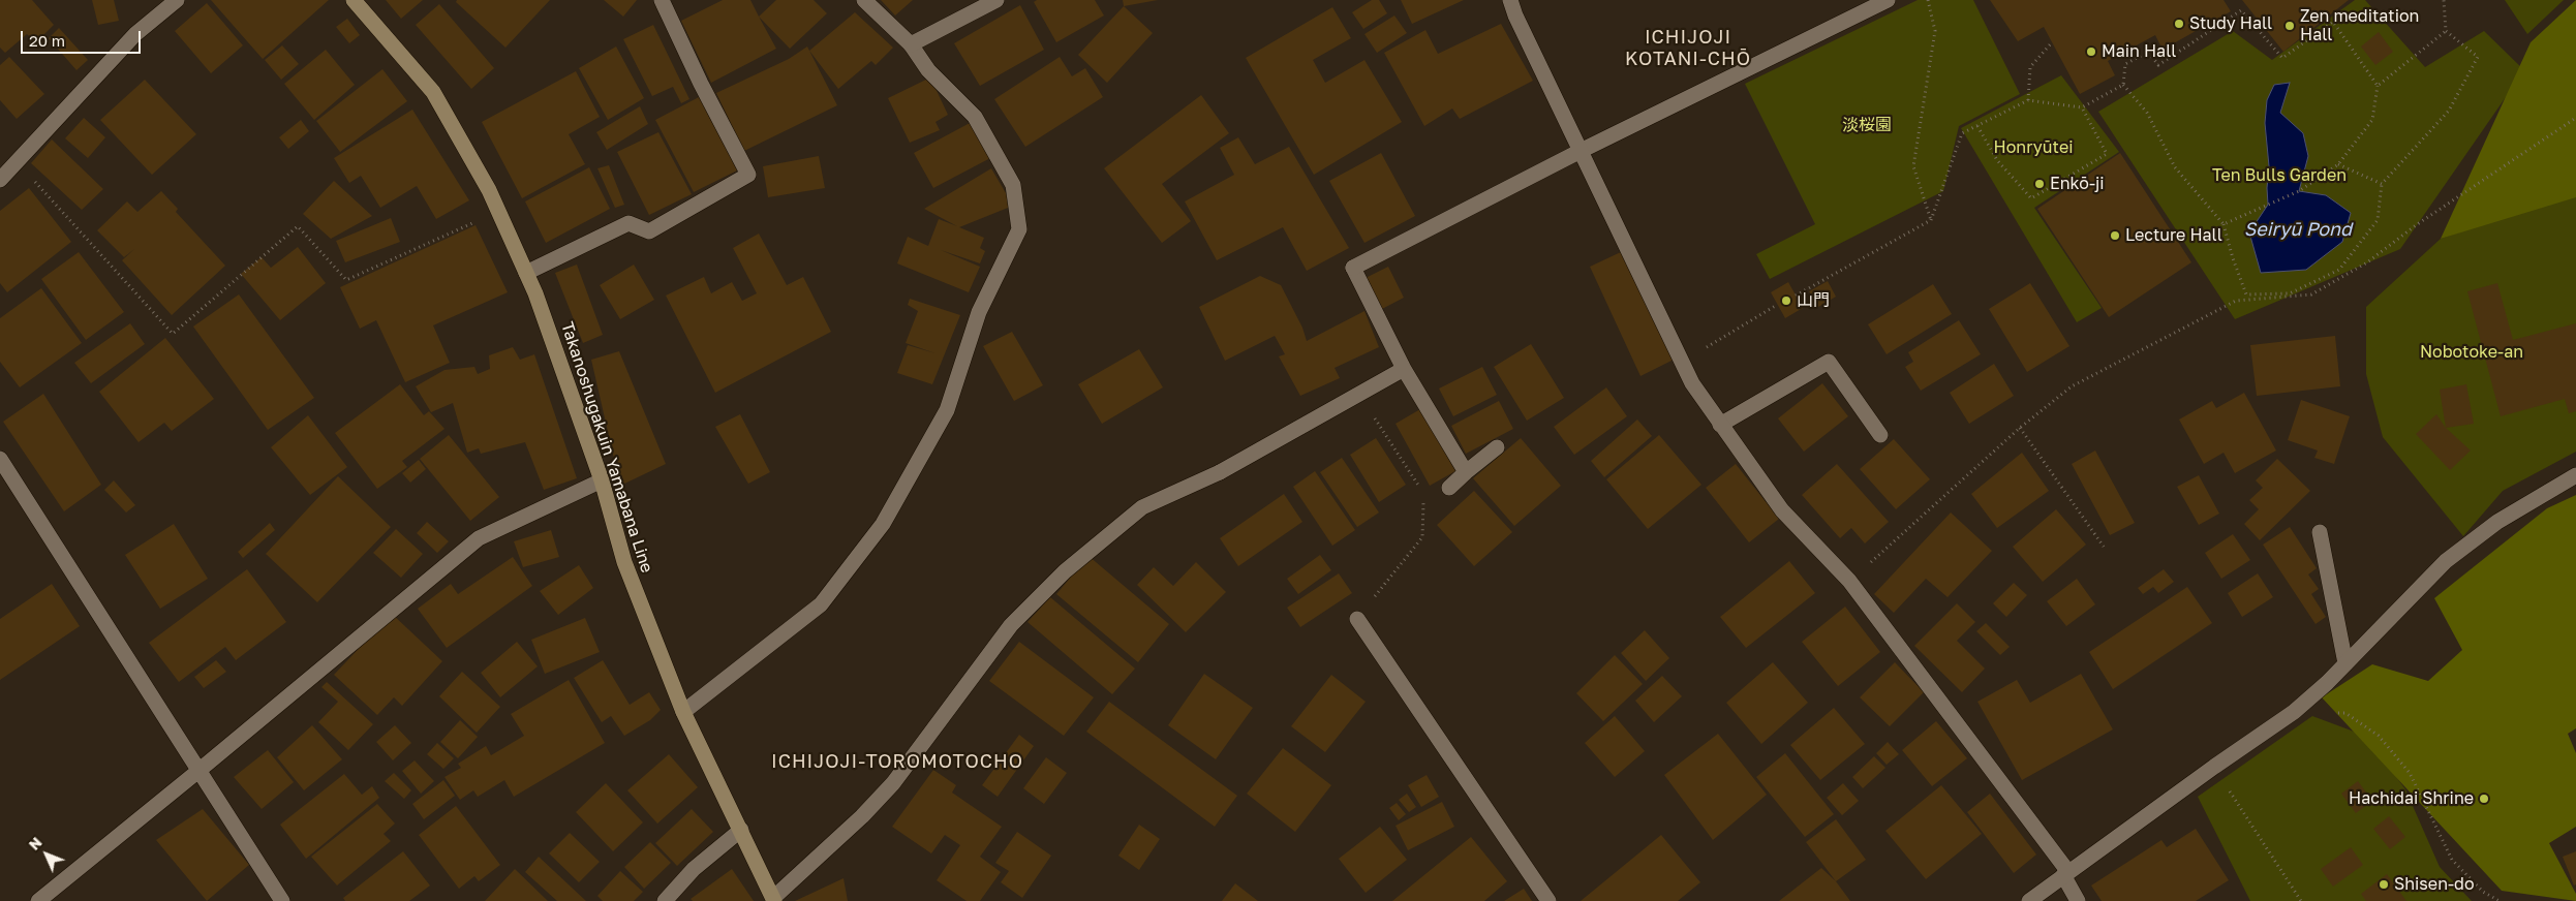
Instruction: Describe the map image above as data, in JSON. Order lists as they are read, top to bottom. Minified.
{"streets":{"main road":["Takanoshugakuin Yamabana Line"]},"districts":["ICHIJOJI KOTANI-CHŌ","ICHIJOJI-TOROMOTOCHO"],"water":["Seiryū Pond"],"parks":["淡桜園","Honryūtei","Ten Bulls Garden","Nobotoke-an"],"places":["Study Hall","Zen meditation Hall","Main Hall","Enkō-ji","Lecture Hall","山門","Hachidai Shrine","Shisen-do"],"scale_bar":"20 m","north":"top left"}
